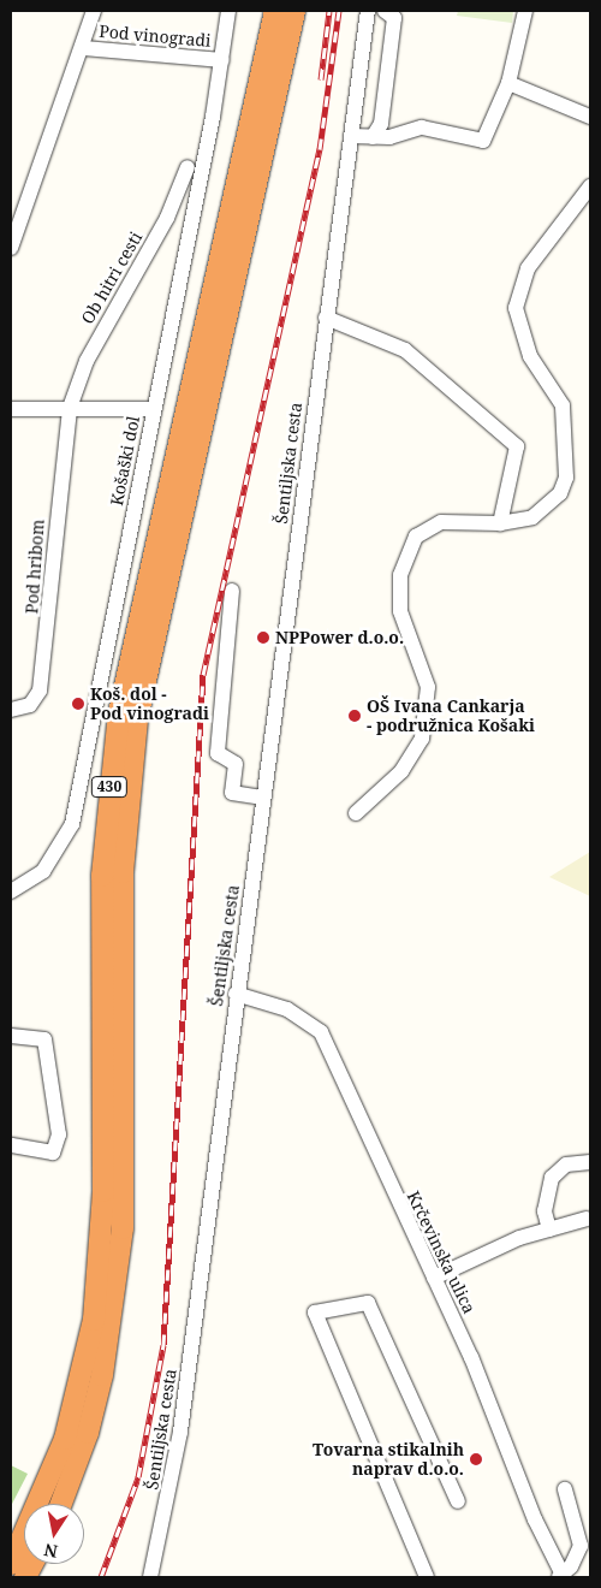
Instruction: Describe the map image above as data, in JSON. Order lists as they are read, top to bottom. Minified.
{"streets":{"highway":["430"],"street":["Pod vinogradi","Ob hitri cesti","Košaški dol","Šentiljska cesta","Pod hribom","Krčevinska ulica"]},"crossings":[["Pod vinogradi","Košaški dol"],["Ob hitri cesti","Pod hribom"],["Šentiljska cesta","Krčevinska ulica"]],"places":["NPPower d.o.o.","Koš. dol - Pod vinogradi","OŠ Ivana Cankarja - podružnica Košaki","Tovarna stikalnih naprav d.o.o."],"north":"bottom"}
